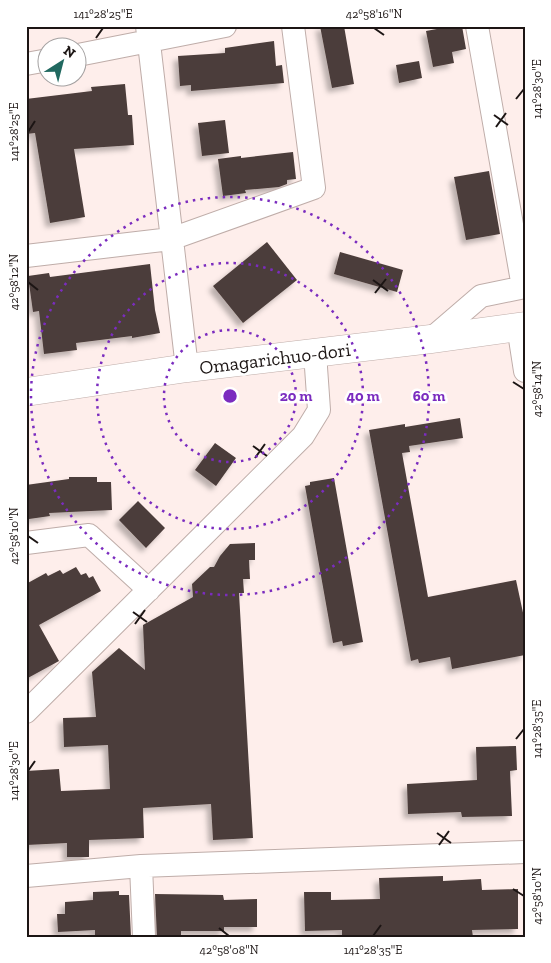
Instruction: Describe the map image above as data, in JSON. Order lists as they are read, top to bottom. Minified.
{"streets":{"main road":["Omagarichuo-dori"]},"north":"top right","coordinates":["141°28'25\"E","42°58'16\"N","141°28'30\"E","42°58'12\"N","42°58'14\"N","42°58'10\"N","141°28'35\"E","42°58'08\"N"],"rings":["20 m","40 m","60 m"]}
